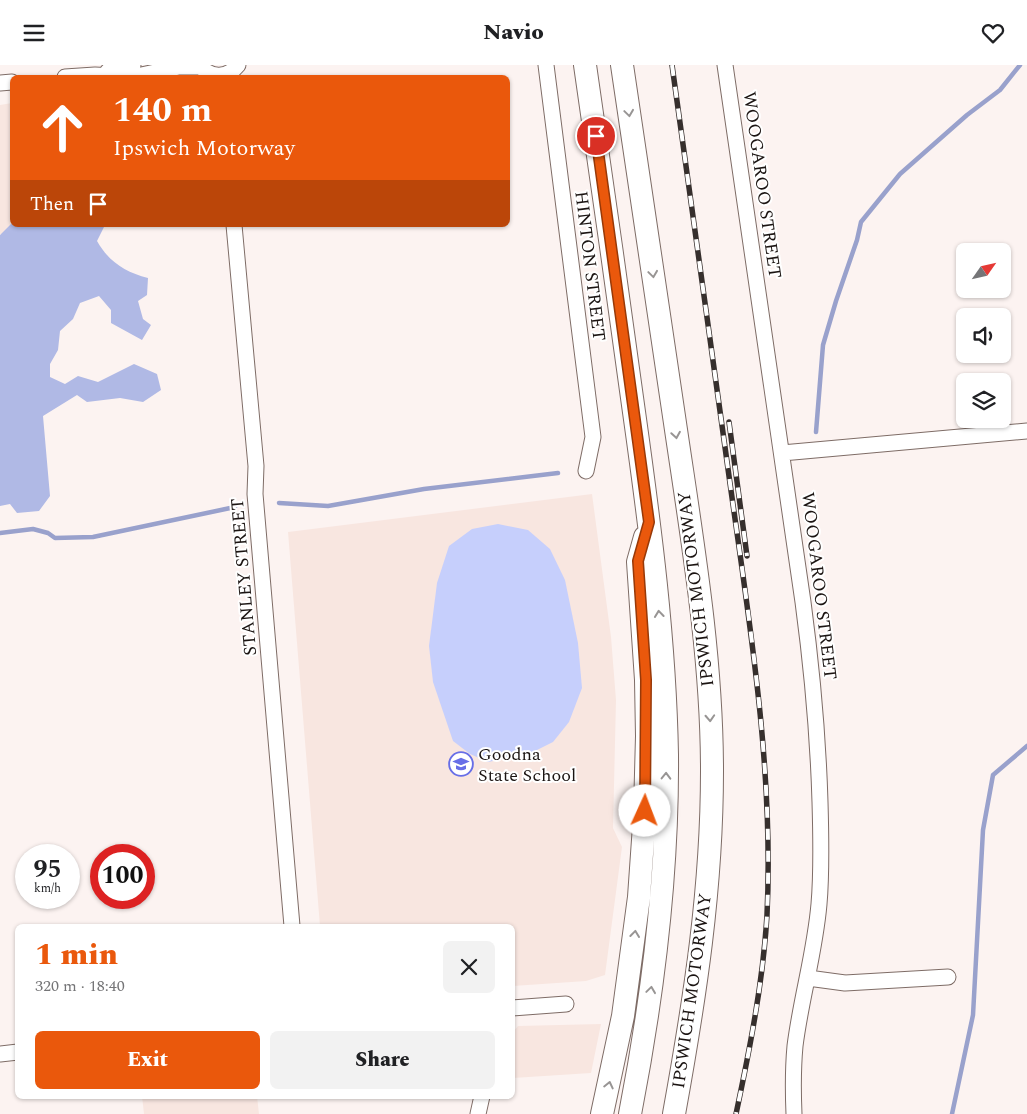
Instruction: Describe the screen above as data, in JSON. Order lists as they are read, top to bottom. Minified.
{"streets":{"highway":["IPSWICH MOTORWAY"],"street":["WOOGAROO STREET","HINTON STREET","STANLEY STREET"]},"places":{"school or university":["Goodna State School"]},"north":"top right","page":{"header":"Navio","turn":["140 m","Ipswich Motorway"],"then":"Then","speed":"95 km/h","limit":"100","heading":["1 min","320 m · 18:40"],"buttons":["Exit","Share"]}}
